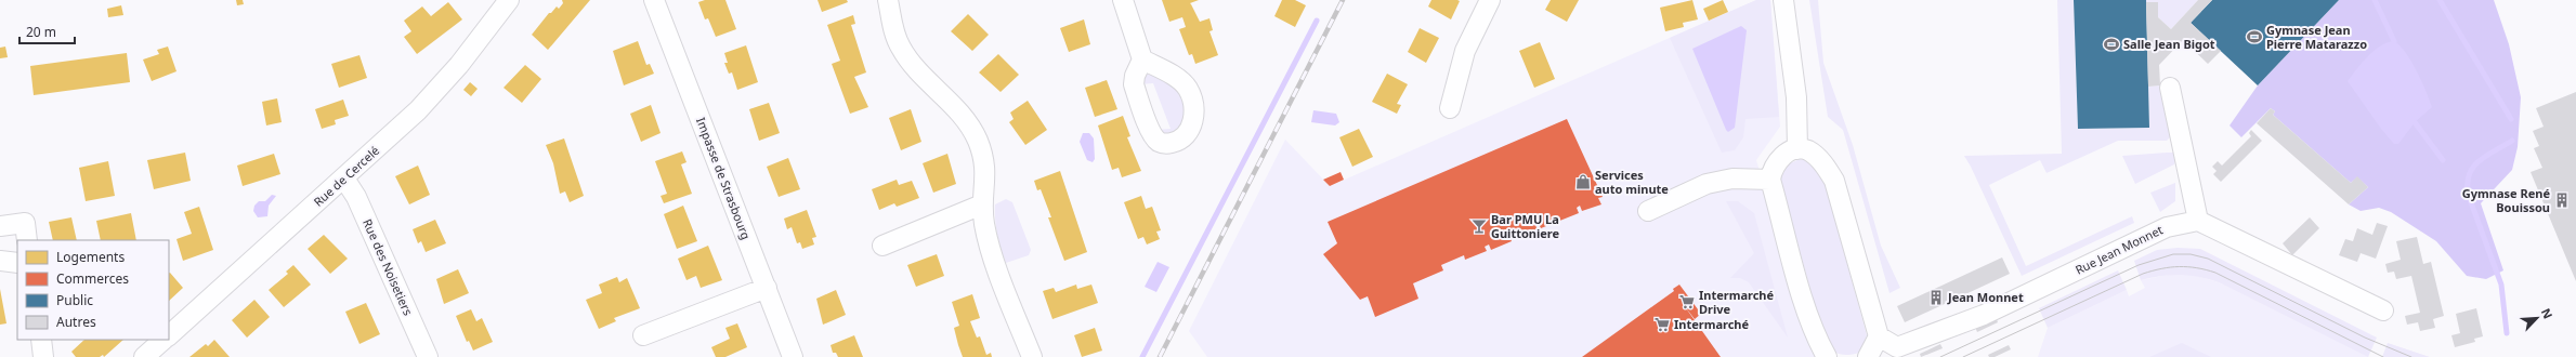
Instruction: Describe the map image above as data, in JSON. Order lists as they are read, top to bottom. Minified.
{"streets":{"street":["Rue de Cercelé","Impasse de Strasbourg","Rue Jean Monnet","Rue des Noisetiers"]},"crossings":[["Rue de Cercelé","Rue des Noisetiers"]],"places":{"sports":["Gymnase Jean Pierre Matarazzo","Salle Jean Bigot"],"shop":["Services auto minute"],"building":["Gymnase René Bouissou","Jean Monnet"],"bar":["Bar PMU La Guittoniere"],"supermarket":["Intermarché Drive","Intermarché"]},"legend":["Logements","Commerces","Public","Autres"],"scale_bar":"20 m","north":"top right"}
